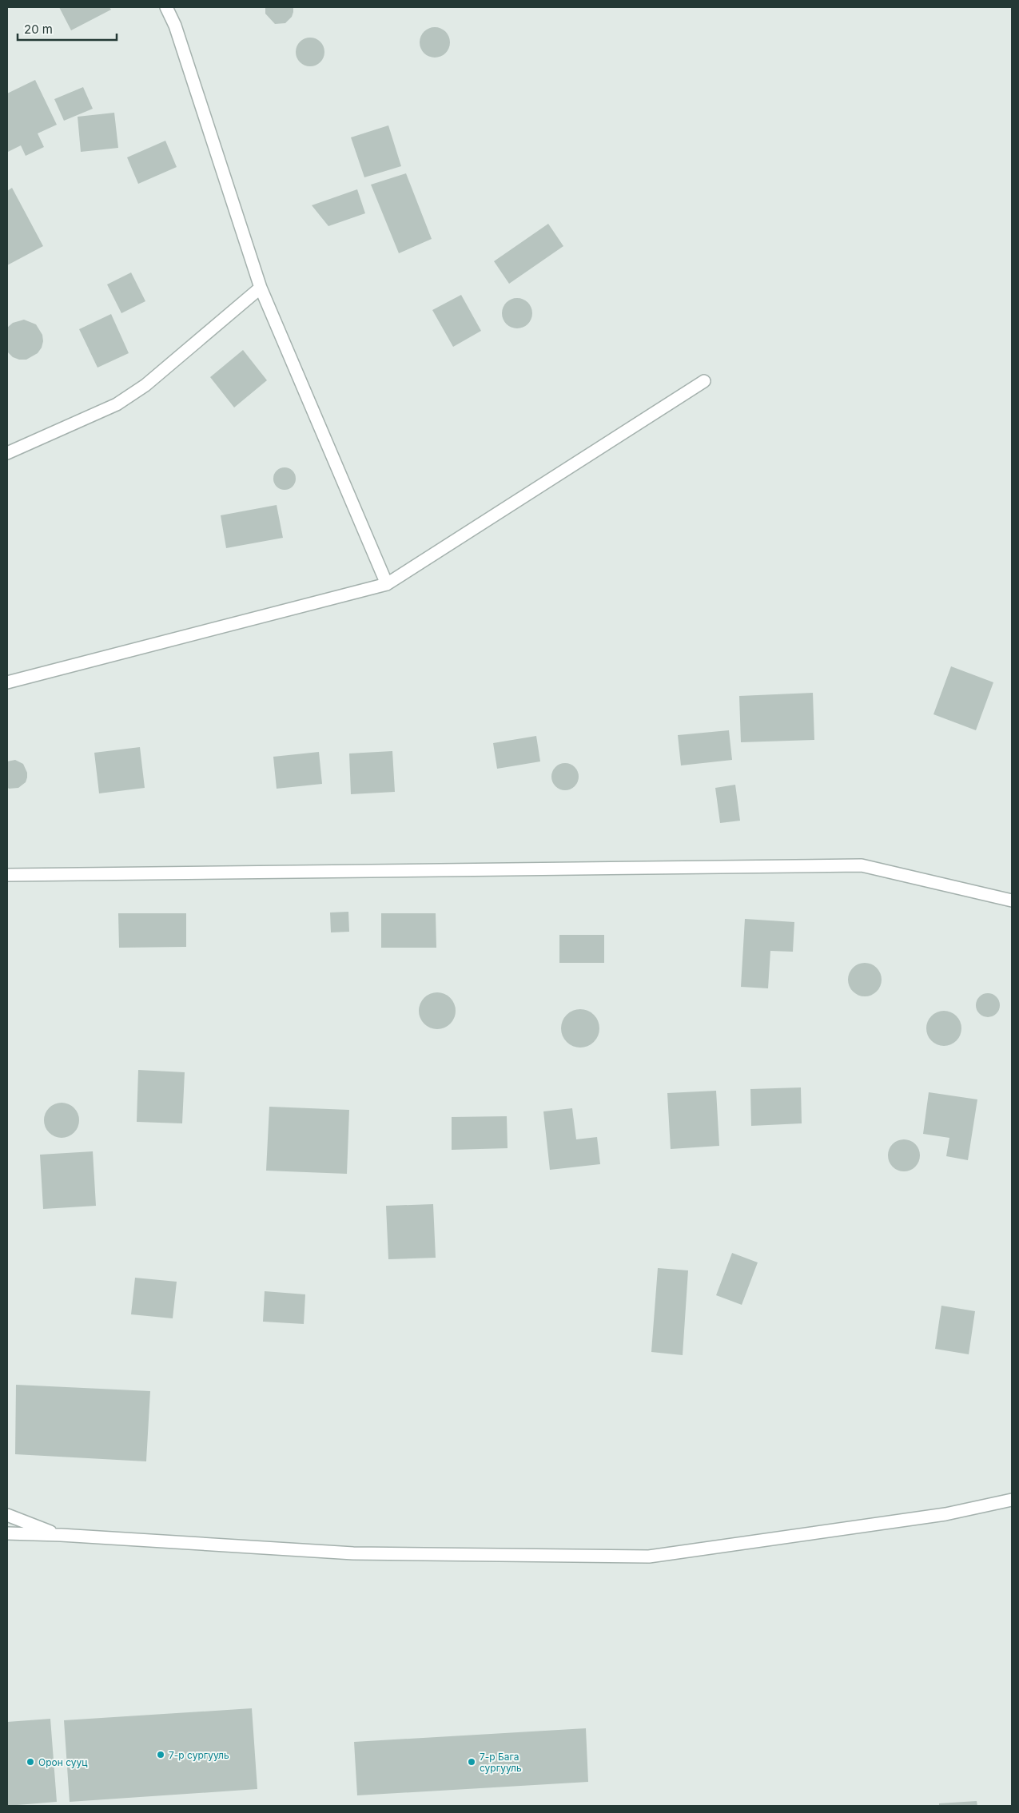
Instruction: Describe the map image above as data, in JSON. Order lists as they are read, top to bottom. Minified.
{"places":["7-р сургууль","Орон сууц","7-р Бага сургууль"],"scale_bar":"20 m"}
